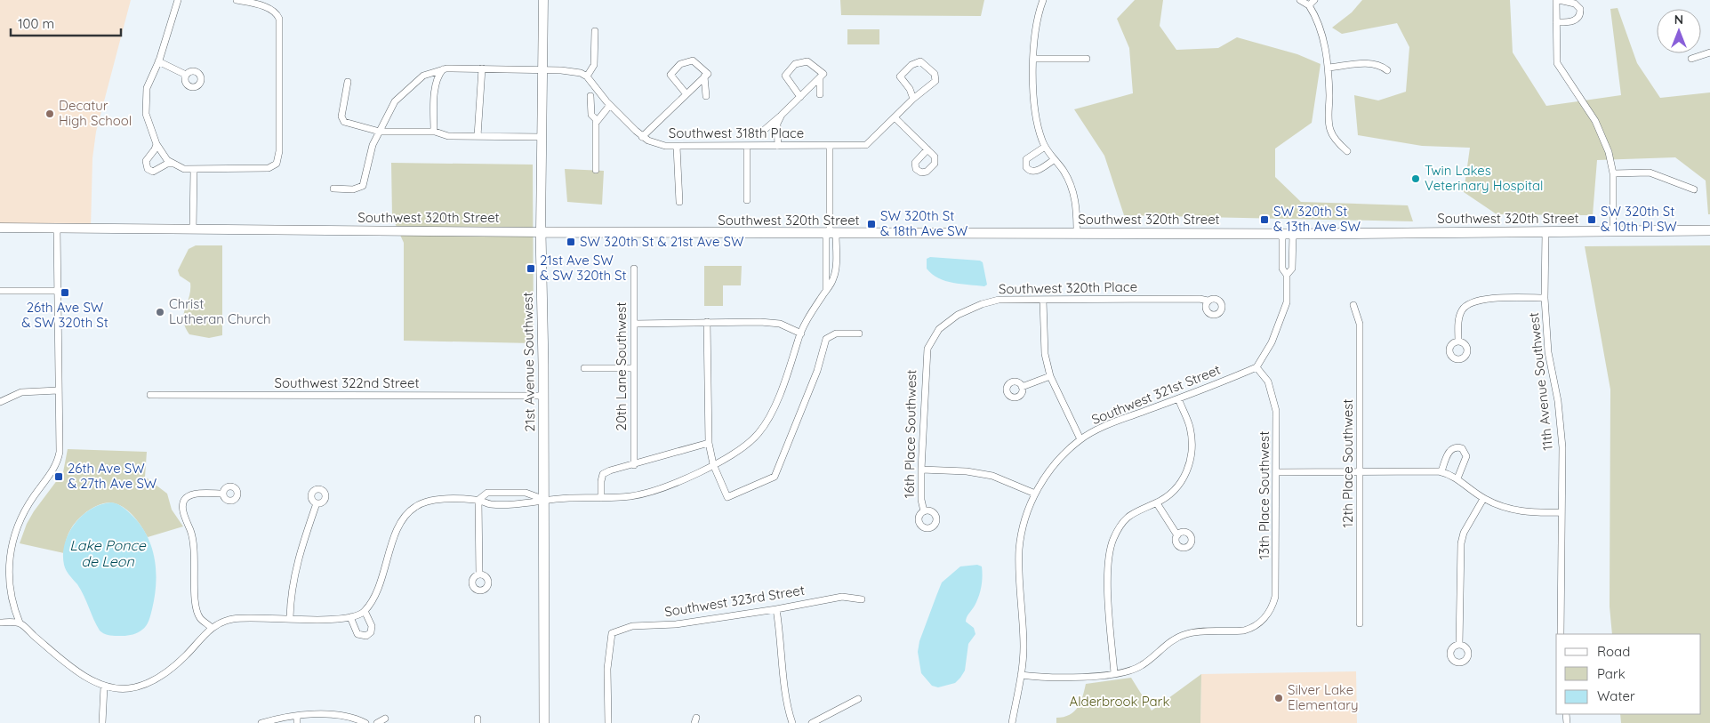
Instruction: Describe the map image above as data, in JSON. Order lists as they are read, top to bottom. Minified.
{"streets":{"main road":["Southwest 320th Street","21st Avenue Southwest"],"street":["Southwest 318th Place","Southwest 320th Place","20th Lane Southwest","11th Avenue Southwest","Southwest 322nd Street","Southwest 321st Street","16th Place Southwest","12th Place Southwest","13th Place Southwest","Southwest 323rd Street"]},"crossings":[["Southwest 320th Street","21st Avenue Southwest"],["Southwest 320th Street","11th Avenue Southwest"],["Southwest 320th Place","16th Place Southwest"],["21st Avenue Southwest","Southwest 322nd Street"],["Southwest 321st Street","13th Place Southwest"]],"water":["Lake Ponce de Leon"],"parks":["Alderbrook Park"],"places":{"other":["Decatur High School","Twin Lakes Veterinary Hospital","Christ Lutheran Church","Silver Lake Elementary"],"transit":["SW 320th St & 13th Ave SW","SW 320th St & 10th Pl SW","SW 320th St & 18th Ave SW","SW 320th St & 21st Ave SW","21st Ave SW & SW 320th St","26th Ave SW & SW 320th St","26th Ave SW & 27th Ave SW"]},"legend":["Road","Park","Water"],"scale_bar":"100 m","north":"top"}
